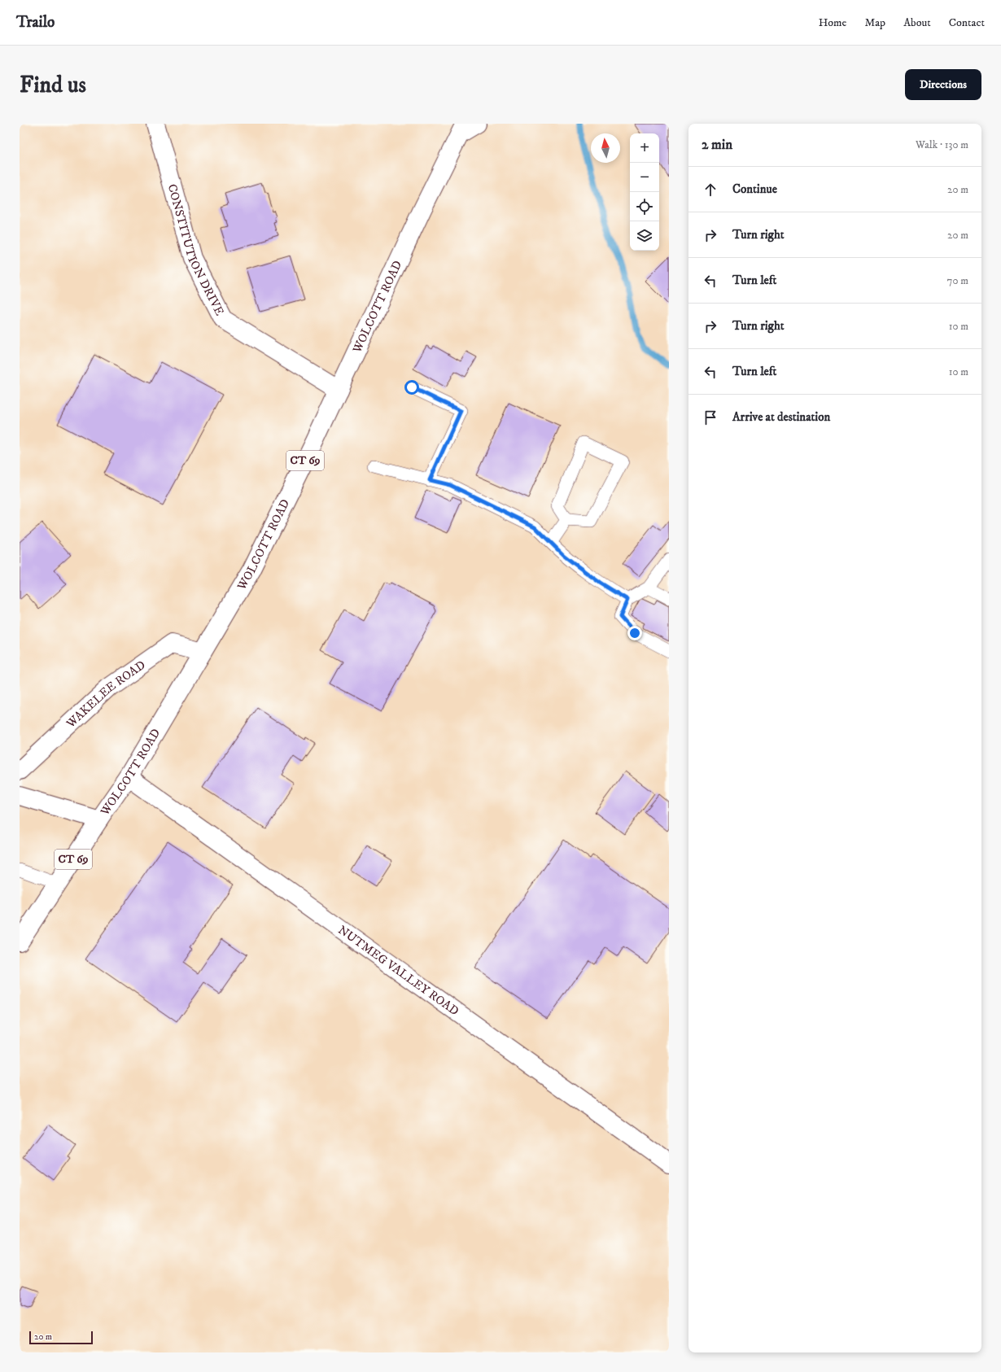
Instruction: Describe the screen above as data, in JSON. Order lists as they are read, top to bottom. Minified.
{"streets":{"street":["CONSTITUTION DRIVE","WOLCOTT ROAD","CT 69","WAKELEE ROAD","NUTMEG VALLEY ROAD"]},"crossings":[["CONSTITUTION DRIVE","WOLCOTT ROAD"],["WOLCOTT ROAD","WAKELEE ROAD"],["WOLCOTT ROAD","NUTMEG VALLEY ROAD"]],"scale_bar":"20 m","north":"top","page":{"header":"Trailo","nav":["Home","Map","About","Contact"],"buttons":"Directions","title":"Find us","heading":["2 min","Walk · 130 m"],"map_buttons":["+","−"],"list":[["Continue","20 m"],["Turn right","20 m"],["Turn left","70 m"],["Turn right","10 m"],["Turn left","10 m"],"Arrive at destination"],"scale":"20 m"}}
